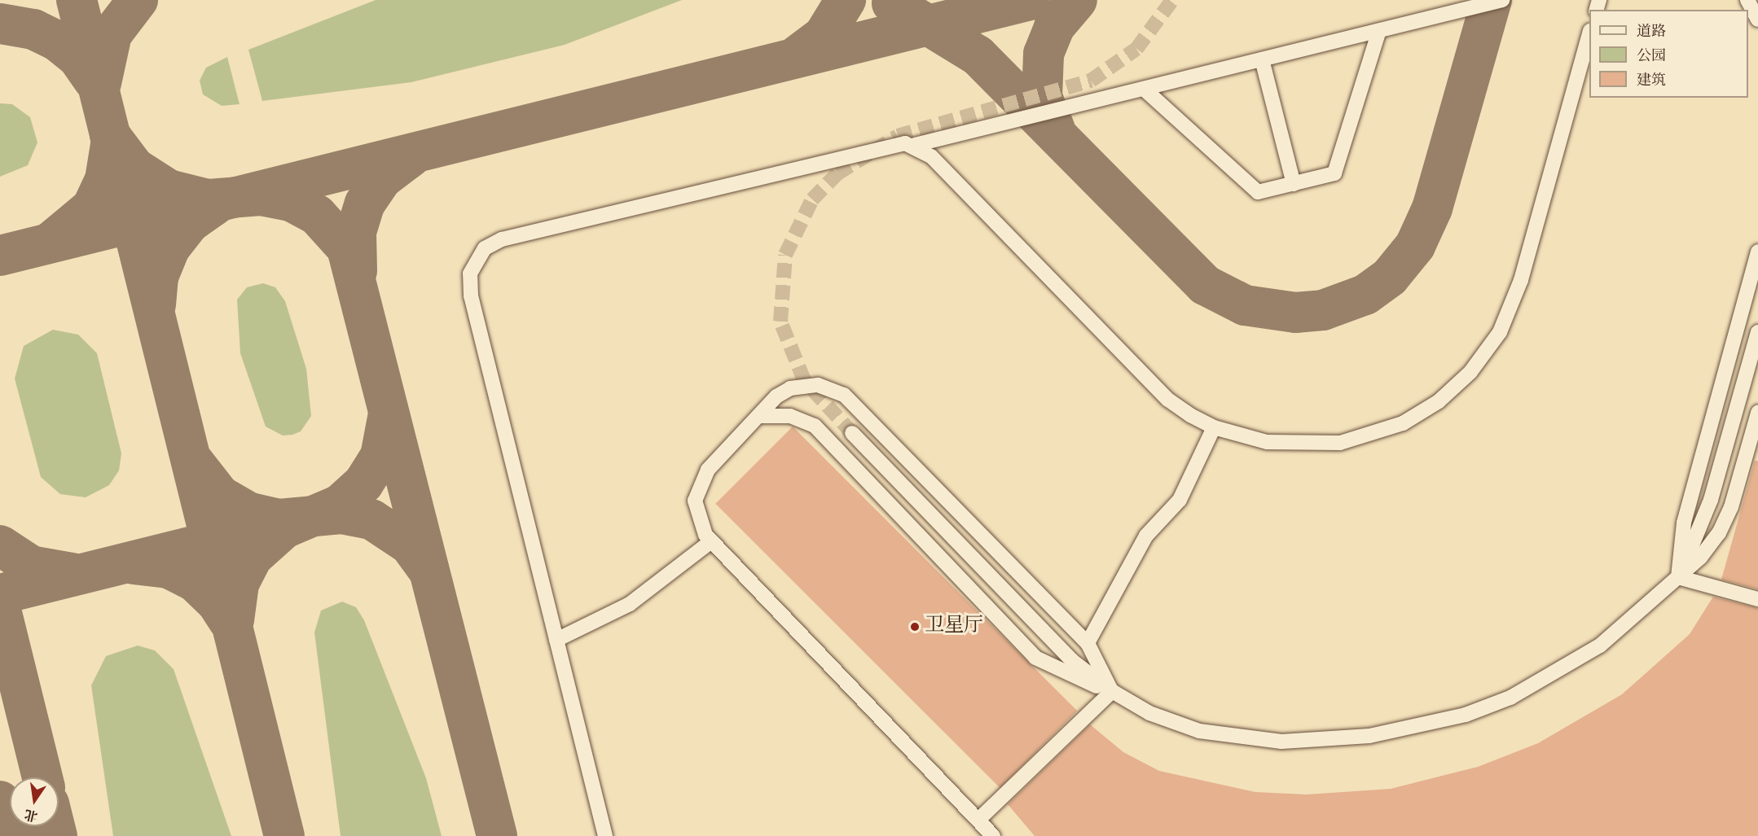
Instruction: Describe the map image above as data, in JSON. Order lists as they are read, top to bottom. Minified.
{"places":["卫星厅"],"legend":["道路","公园","建筑"],"north":"bottom"}
